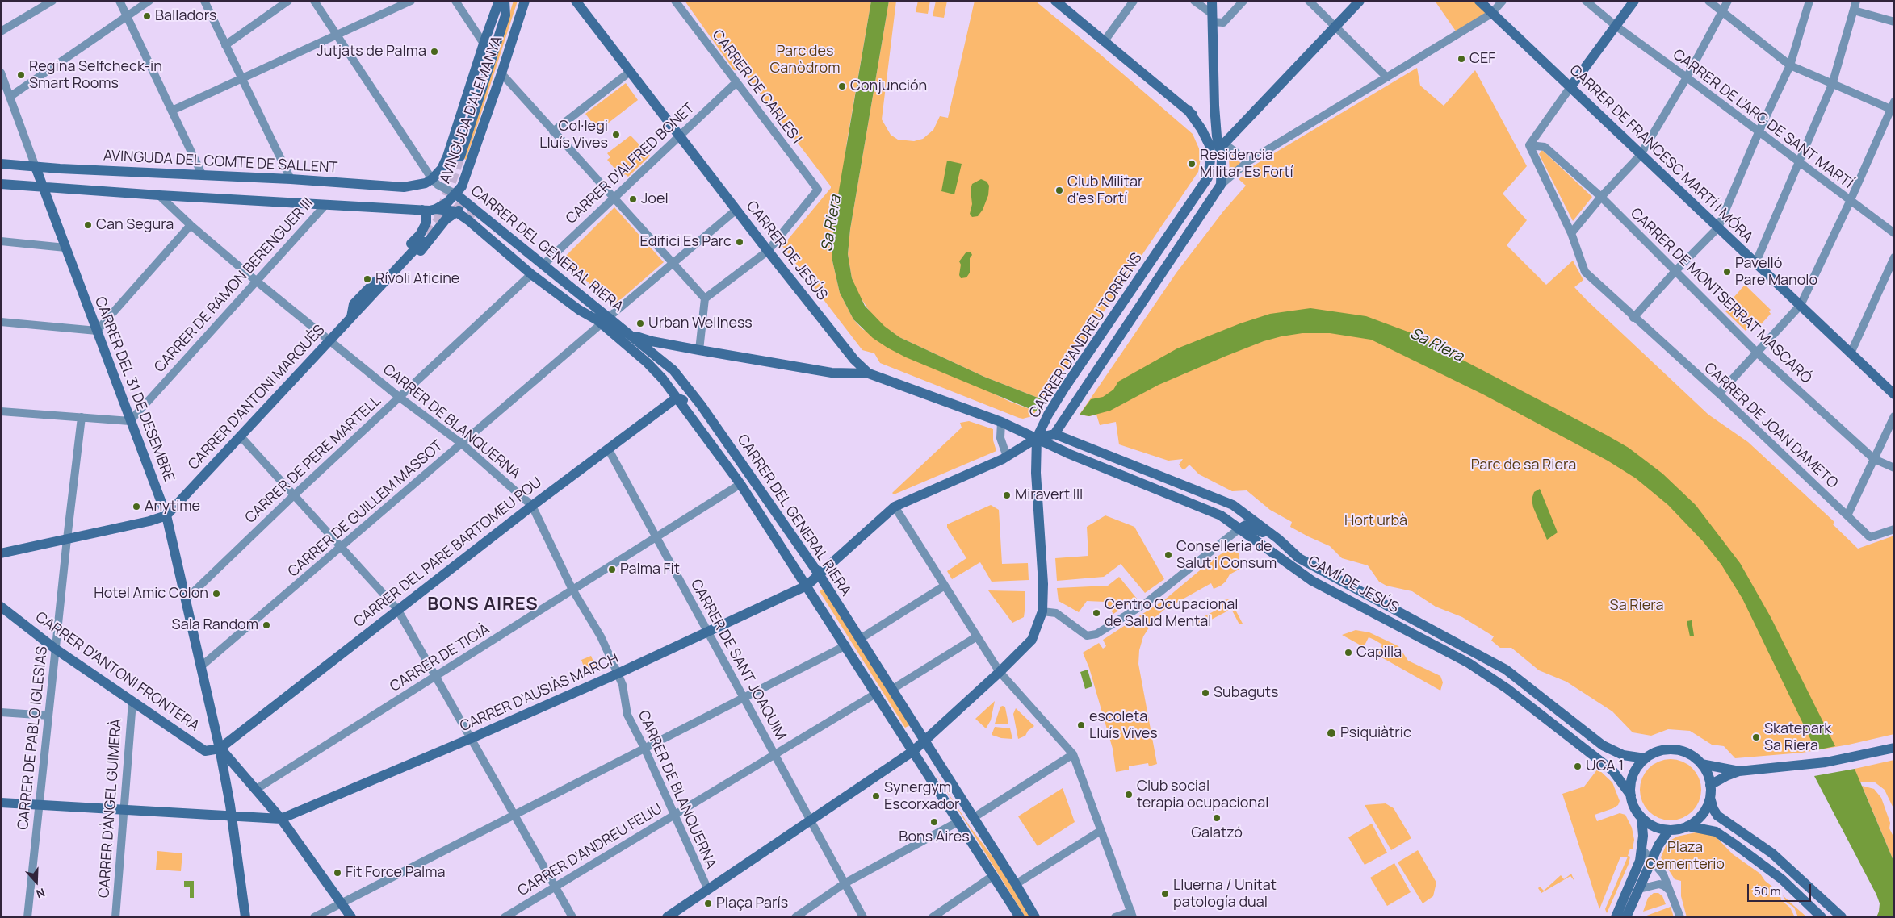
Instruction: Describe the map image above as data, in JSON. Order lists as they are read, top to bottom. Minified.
{"streets":{"main road":["AVINGUDA D'ALEMANYA","CARRER DE FRANCESC MARTÍ I MÓRA","AVINGUDA DEL COMTE DE SALLENT","CARRER DEL GENERAL RIERA","CARRER DE JESÚS","CARRER D'ANDREU TORRENS","CARRER DEL 31 DE DESEMBRE","CARRER D'ANTONI MARQUÈS","CARRER DEL PARE BARTOMEU POU","CAMÍ DE JESÚS","CARRER D'ANTONI FRONTERA","CARRER D'AUSIÀS MARCH"],"street":["CARRER DE CARLES I","CARRER DE L'ARC DE SANT MARTÍ","CARRER D'ALFRED BONET","CARRER DE RAMON BERENGUER III","CARRER DE MONTSERRAT MASCARÓ","CARRER DE BLANQUERNA","CARRER DE JOAN DAMETO","CARRER DE PERE MARTELL","CARRER DE GUILLEM MASSOT","CARRER DE TICIÀ","CARRER DE SANT JOAQUIM","CARRER DE PABLO IGLESIAS","CARRER D'ÀNGEL GUIMERÀ","CARRER D'ANDREU FELIU"]},"crossings":[["CARRER DE CARLES I","CARRER D'ALFRED BONET"],["CARRER DE CARLES I","CARRER DE JESÚS"],["AVINGUDA D'ALEMANYA","AVINGUDA DEL COMTE DE SALLENT"],["AVINGUDA D'ALEMANYA","CARRER DEL GENERAL RIERA"],["CARRER DE FRANCESC MARTÍ I MÓRA","CARRER D'ANDREU TORRENS"],["AVINGUDA DEL COMTE DE SALLENT","CARRER DEL 31 DE DESEMBRE"],["CARRER D'ALFRED BONET","CARRER DEL GENERAL RIERA"],["CARRER D'ALFRED BONET","CARRER DE JESÚS"],["CARRER DEL GENERAL RIERA","CARRER D'ANTONI MARQUÈS"],["CARRER DEL GENERAL RIERA","CARRER DE PERE MARTELL"],["CARRER DEL GENERAL RIERA","CARRER DE GUILLEM MASSOT"],["CARRER DEL GENERAL RIERA","CARRER DEL PARE BARTOMEU POU"],["CARRER DEL GENERAL RIERA","CARRER DE TICIÀ"],["CARRER DEL GENERAL RIERA","CARRER D'AUSIÀS MARCH"],["CARRER DEL GENERAL RIERA","CARRER D'ANDREU FELIU"],["CARRER DE JESÚS","CARRER D'ANDREU TORRENS"],["CARRER DE JESÚS","CARRER DE GUILLEM MASSOT"],["CARRER DE JESÚS","CAMÍ DE JESÚS"],["CARRER DE JESÚS","CARRER D'AUSIÀS MARCH"],["CARRER DE RAMON BERENGUER III","CARRER DEL 31 DE DESEMBRE"],["CARRER DE RAMON BERENGUER III","CARRER DE BLANQUERNA"],["CARRER DE MONTSERRAT MASCARÓ","CARRER DE JOAN DAMETO"],["CARRER D'ANDREU TORRENS","CAMÍ DE JESÚS"],["CARRER D'ANDREU TORRENS","CARRER D'AUSIÀS MARCH"],["CARRER DEL 31 DE DESEMBRE","CARRER D'ANTONI MARQUÈS"],["CARRER DEL 31 DE DESEMBRE","CARRER DE PERE MARTELL"],["CARRER DEL 31 DE DESEMBRE","CARRER DE GUILLEM MASSOT"],["CARRER DEL 31 DE DESEMBRE","CARRER DEL PARE BARTOMEU POU"],["CARRER DEL 31 DE DESEMBRE","CARRER D'ANTONI FRONTERA"],["CARRER D'ANTONI MARQUÈS","CARRER DE BLANQUERNA"],["CARRER DE BLANQUERNA","CARRER DE PERE MARTELL"],["CARRER DE BLANQUERNA","CARRER DE GUILLEM MASSOT"],["CARRER DE BLANQUERNA","CARRER DEL PARE BARTOMEU POU"],["CARRER DE BLANQUERNA","CARRER DE TICIÀ"],["CARRER DE BLANQUERNA","CARRER D'AUSIÀS MARCH"],["CARRER DE BLANQUERNA","CARRER D'ANDREU FELIU"],["CARRER DEL PARE BARTOMEU POU","CARRER DE SANT JOAQUIM"],["CARRER DEL PARE BARTOMEU POU","CARRER D'ANTONI FRONTERA"],["CAMÍ DE JESÚS","CARRER D'AUSIÀS MARCH"],["CARRER DE TICIÀ","CARRER DE SANT JOAQUIM"],["CARRER DE SANT JOAQUIM","CARRER D'AUSIÀS MARCH"],["CARRER DE SANT JOAQUIM","CARRER D'ANDREU FELIU"],["CARRER D'ANTONI FRONTERA","CARRER DE PABLO IGLESIAS"],["CARRER D'ANTONI FRONTERA","CARRER D'ÀNGEL GUIMERÀ"]],"districts":["BONS AIRES"],"water":["Sa Riera"],"parks":["Parc des Canòdrom","Parc de sa Riera","Hort urbà","Sa Riera","Plaza Cementerio"],"places":["Balladors","Jutjats de Palma","CEF","Regina Selfcheck-in Smart Rooms","Conjunción","Col·legi Lluís Vives","Residencia Militar Es Fortí","Club Militar d'es Fortí","Joel","Can Segura","Edifici Es Parc","Pavelló Pare Manolo","Rívoli Aficine","Urban Wellness","Miravert III","Anytime","Conselleria de Salut i Consum","Palma Fit","Hotel Amic Colon","Centro Ocupacional de Salud Mental","Sala Random","Capilla","Subaguts","escoleta Lluís Vives","Psiquiàtric","Skatepark Sa Riera","UCA 1","Club social terapia ocupacional","Synergym Escorxador","Galatzó","Bons Aires","Fit Force Palma","Lluerna / Unitat patología dual","Plaça París"],"scale_bar":"50 m","north":"bottom"}
